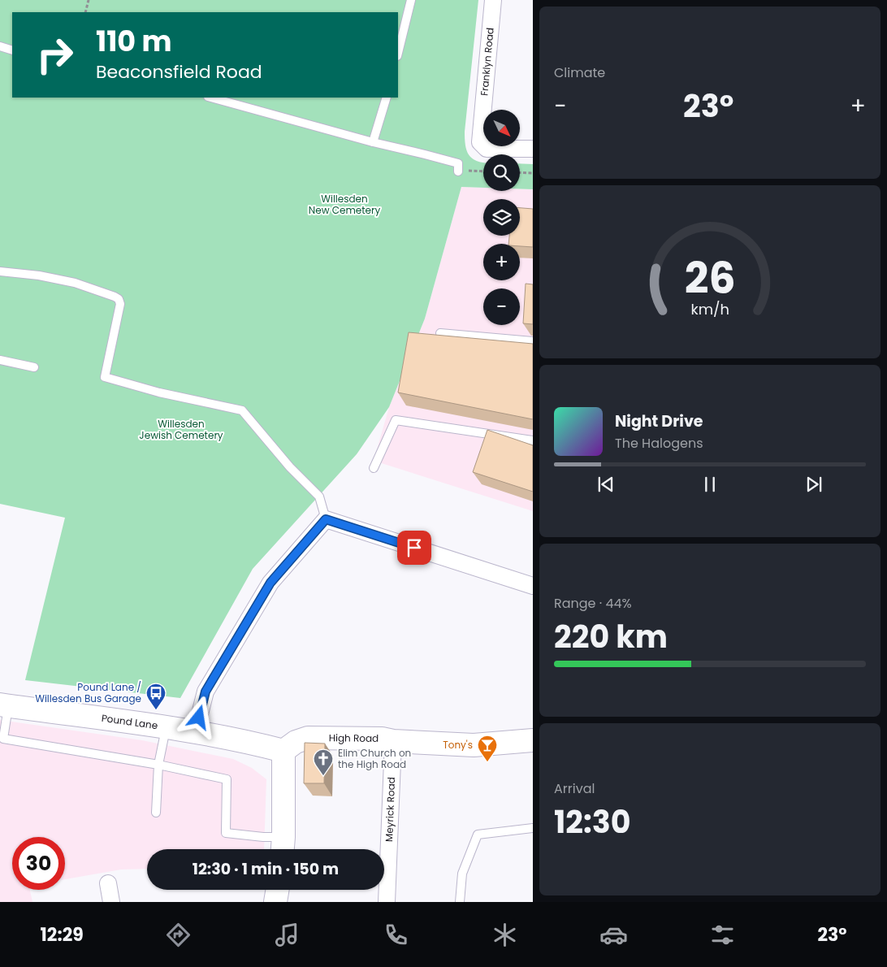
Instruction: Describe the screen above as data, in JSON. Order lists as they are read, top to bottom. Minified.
{"streets":{"main road":["Pound Lane","High Road"],"street":["Franklyn Road","Meyrick Road"]},"crossings":[["Pound Lane","High Road"],["High Road","Meyrick Road"]],"parks":["Willesden New Cemetery","Willesden Jewish Cemetery"],"places":{"bus stop":["Pound Lane / Willesden Bus Garage"],"bar":["Tony's"],"church":["Elim Church on the High Road"]},"north":"bottom right","page":{"tile":["Climate",["Range · 44%","220 km"],["Arrival","12:30"]],"turn":["110 m","Beaconsfield Road"],"heat":["−","23°","+"],"map_buttons":["+","−"],"song":["Night Drive","The Halogens"],"limit":"30","trip":"12:30 · 1 min · 150 m","tabs":["12:29","23°"],"gauge":["26","km/h"]}}
